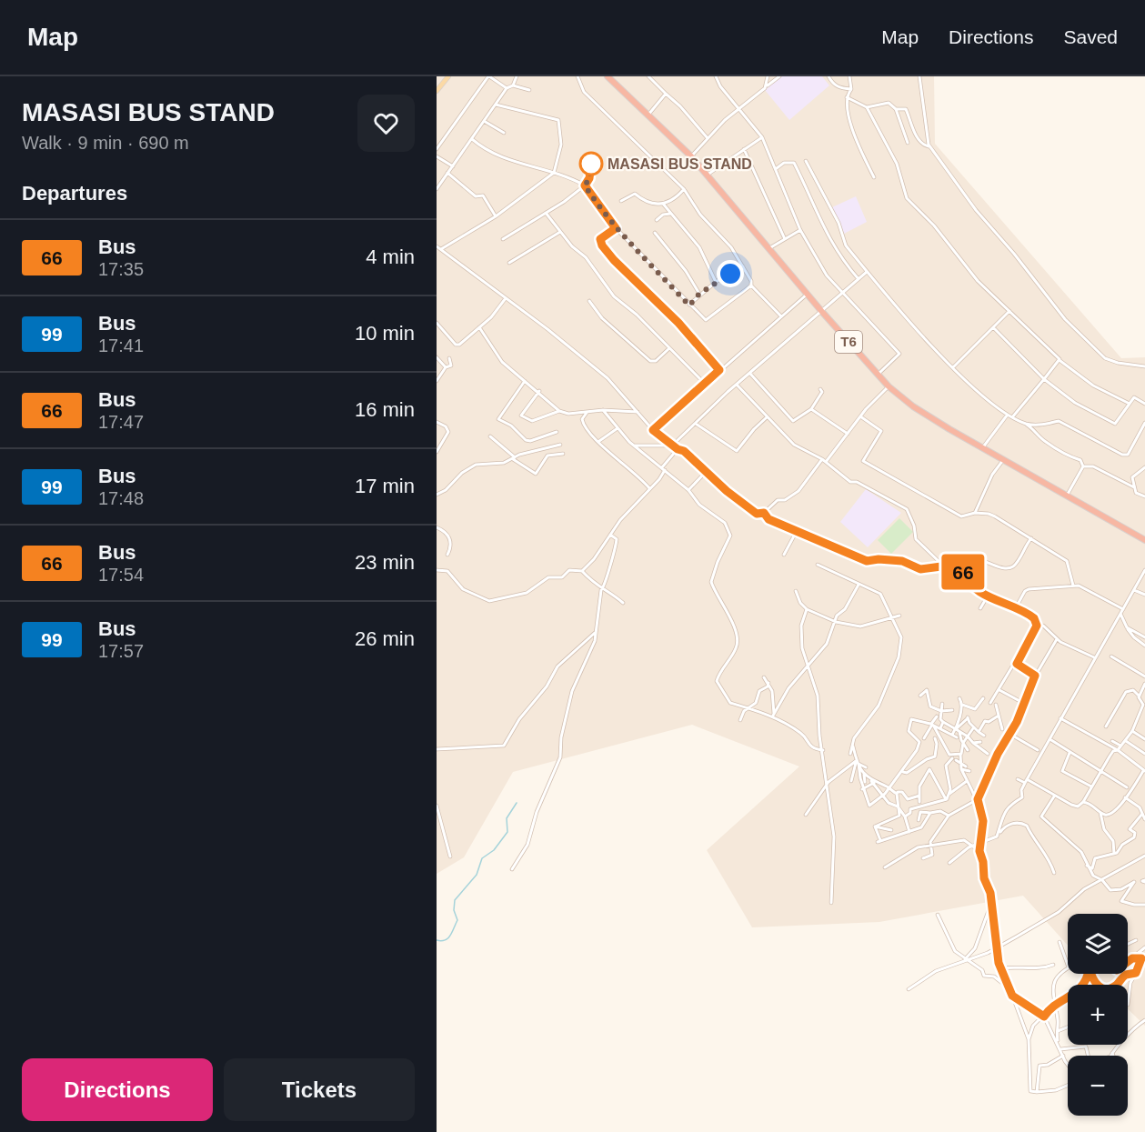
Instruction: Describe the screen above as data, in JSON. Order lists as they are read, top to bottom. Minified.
{"streets":{"highway":["T6"]},"places":["MASASI BUS STAND"],"lines":["bus line 66"],"page":{"header":"Map","nav":["Map","Directions","Saved"],"heading":[["MASASI BUS STAND","Walk · 9 min · 690 m"],"Departures"],"on_map":"66","list":[{"mark":"66","name":"Bus","note":"17:35","value":"4 min"},{"mark":"99","name":"Bus","note":"17:41","value":"10 min"},{"mark":"66","name":"Bus","note":"17:47","value":"16 min"},{"mark":"99","name":"Bus","note":"17:48","value":"17 min"},{"mark":"66","name":"Bus","note":"17:54","value":"23 min"},{"mark":"99","name":"Bus","note":"17:57","value":"26 min"}],"map_buttons":["+","−"],"buttons":["Directions","Tickets"]}}
